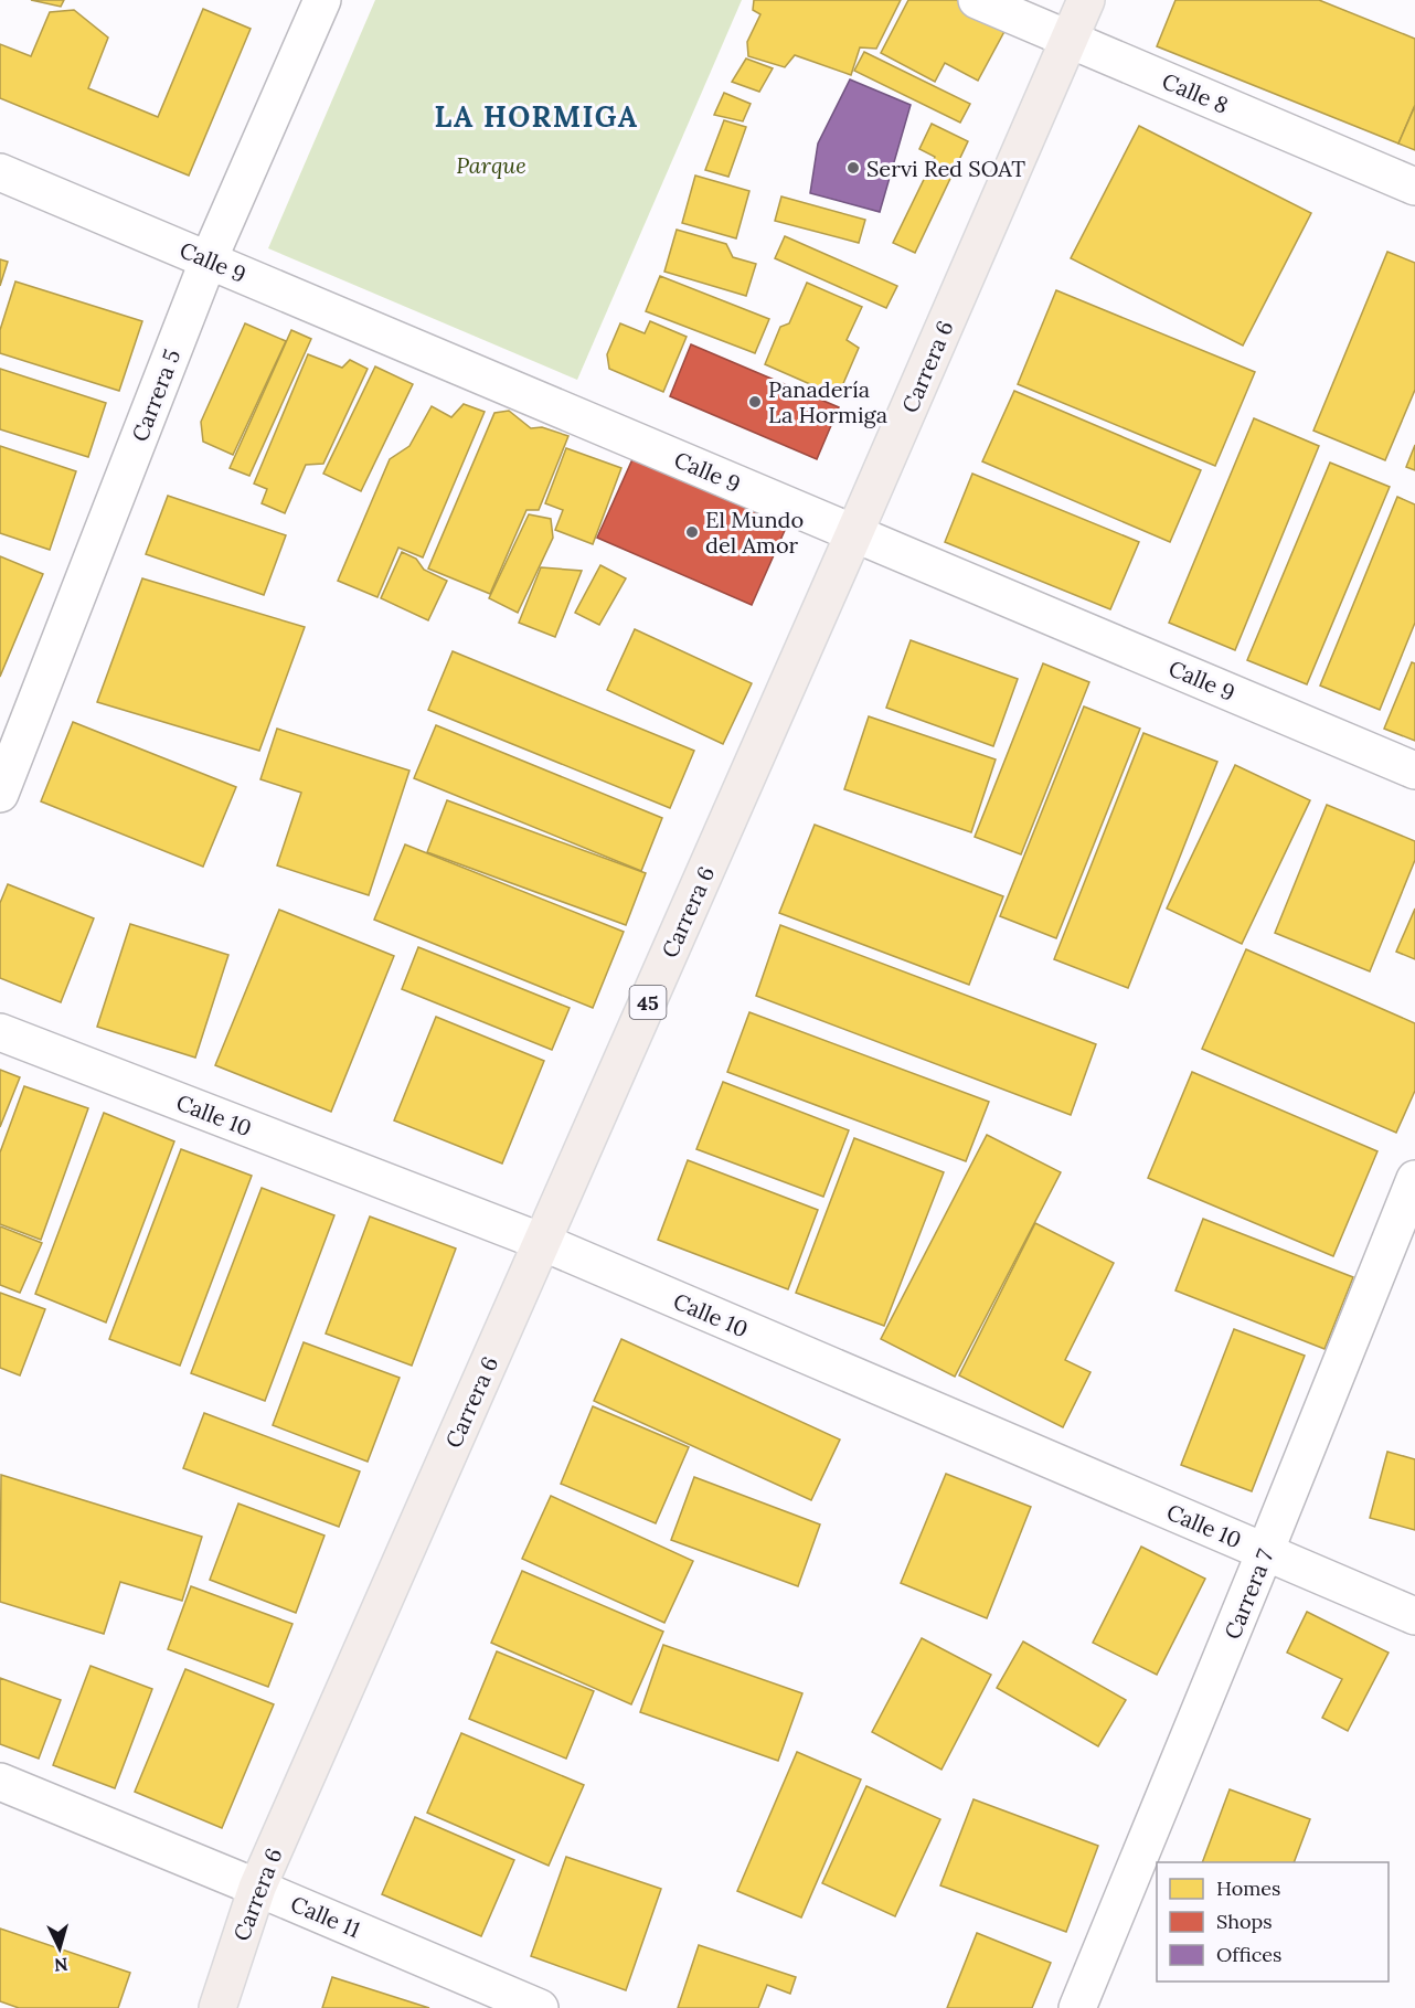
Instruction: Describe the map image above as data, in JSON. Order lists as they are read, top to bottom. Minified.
{"streets":{"main road":["Carrera 6","45"],"street":["Calle 8","Calle 9","Carrera 5","Calle 10","Carrera 7","Calle 11"]},"crossings":[["Calle 8","Carrera 6"],["Calle 9","Carrera 6"],["Calle 9","Carrera 5"],["Carrera 6","Calle 10"],["Carrera 6","Calle 11"],["Calle 10","Carrera 7"]],"districts":["LA HORMIGA"],"parks":["Parque"],"places":["Servi Red SOAT","Panadería La Hormiga","El Mundo del Amor"],"legend":["Homes","Shops","Offices"],"north":"bottom"}
